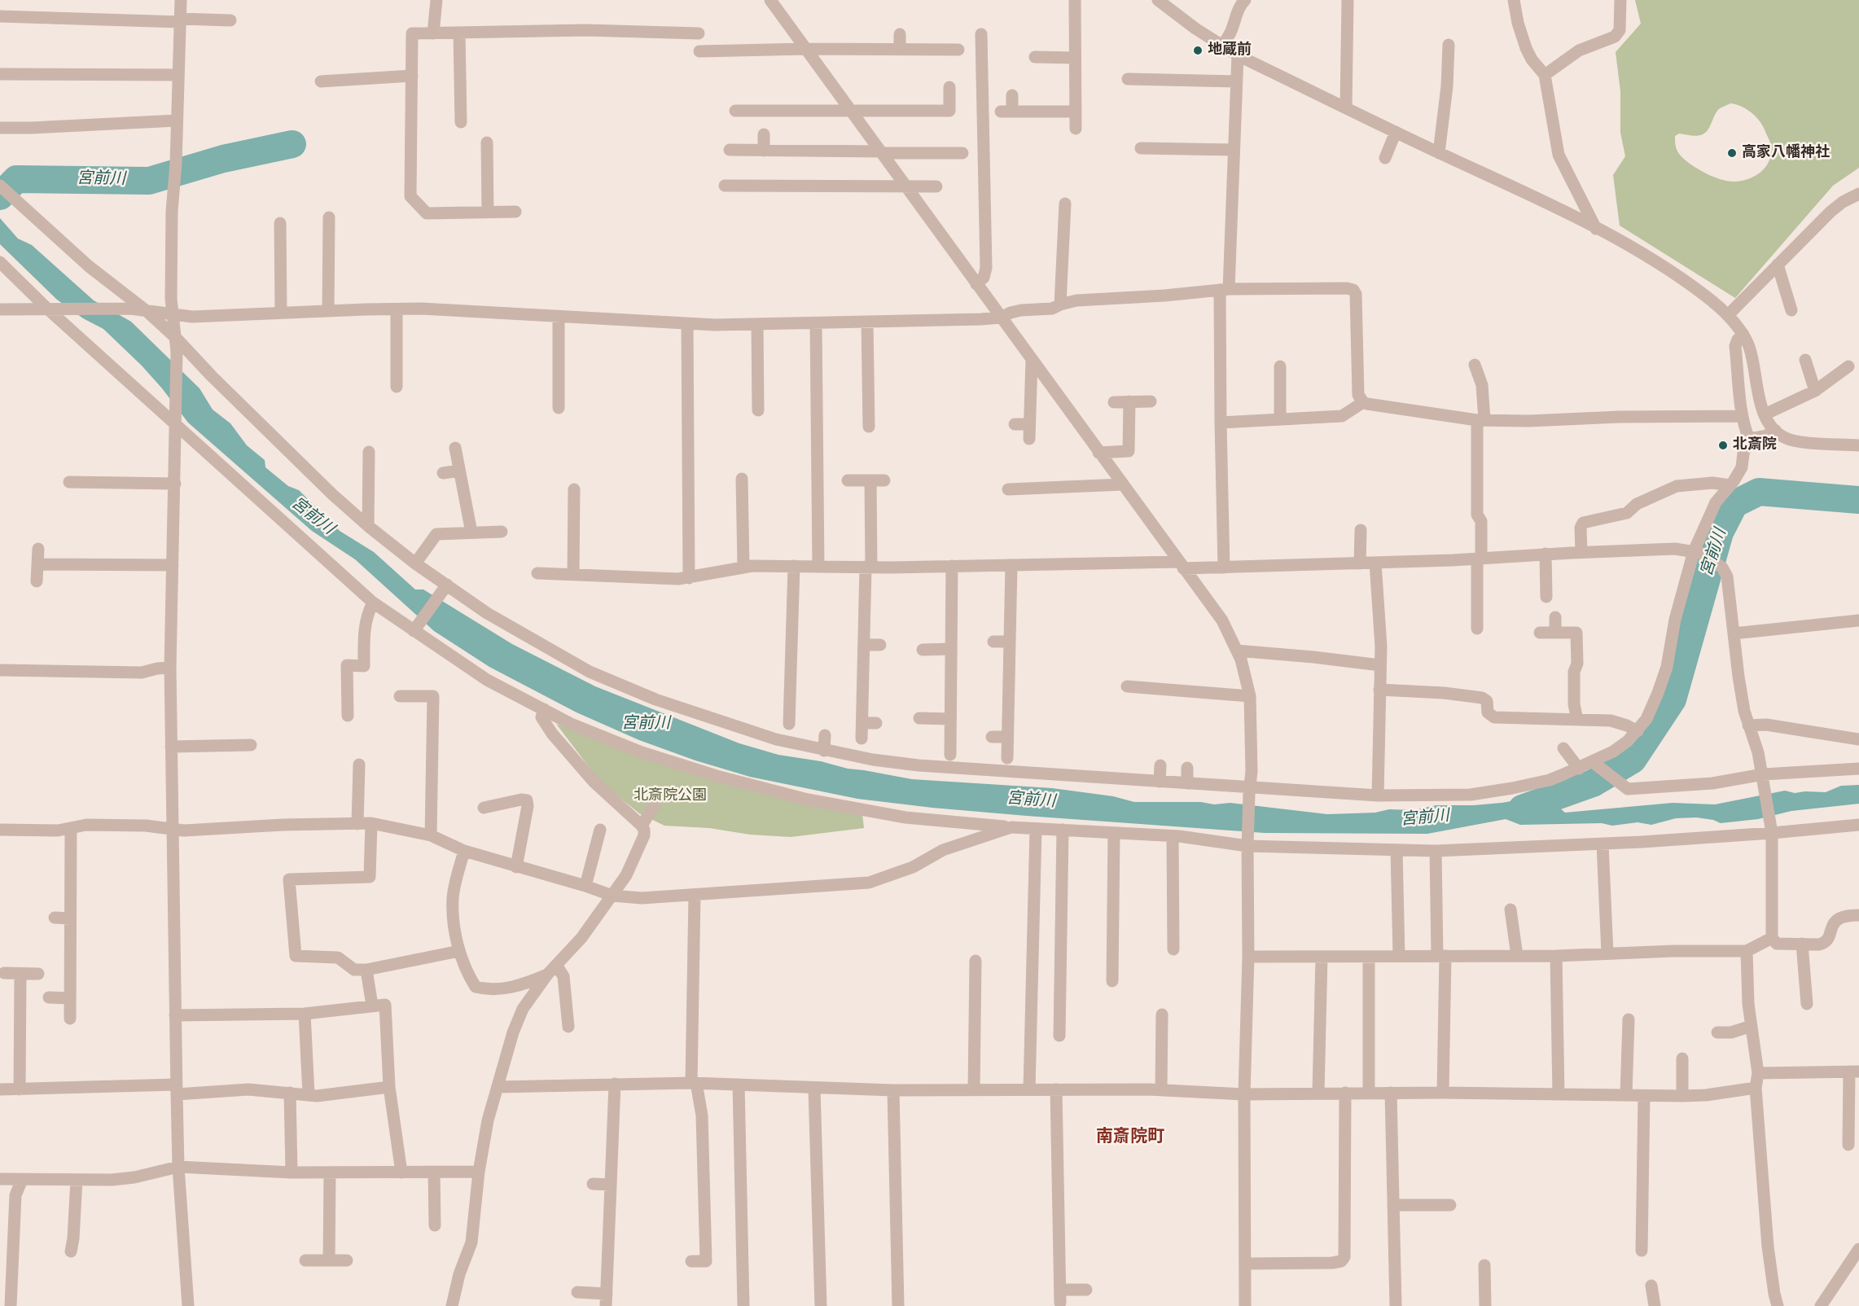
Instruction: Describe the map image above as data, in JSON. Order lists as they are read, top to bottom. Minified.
{"districts":["南斎院町"],"water":["宮前川"],"parks":["北斎院公園"],"places":["地蔵前","高家八幡神社","北斎院"]}
